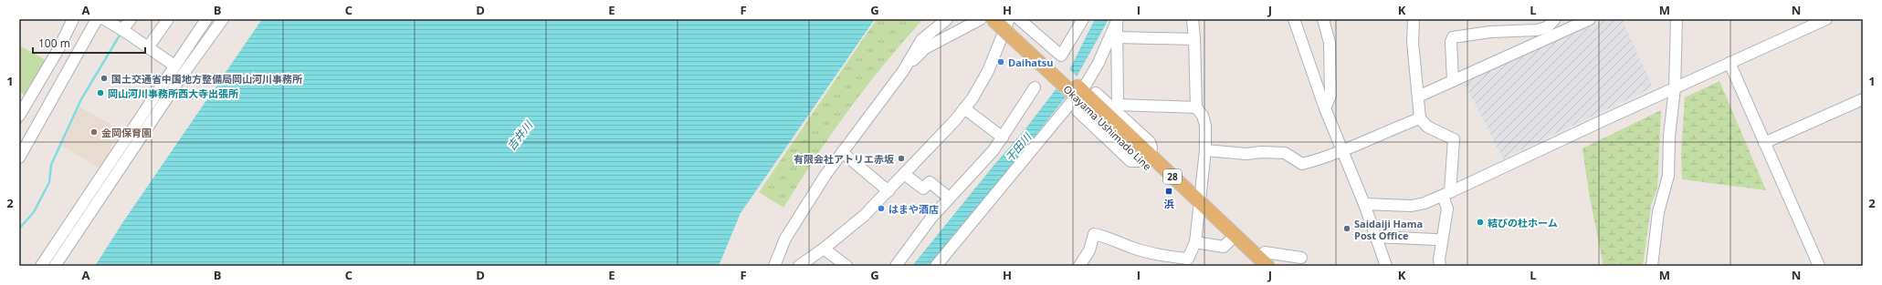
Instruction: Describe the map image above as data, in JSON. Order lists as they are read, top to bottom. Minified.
{"streets":{"main road":["Okayama Ushimado Line","28"]},"water":["吉井川","干田川"],"places":{"other":["Daihatsu","国土交通省中国地方整備局岡山河川事務所","岡山河川事務所西大寺出張所","金岡保育園","有限会社アトリエ赤坂","はまや酒店","結びの杜ホーム","Saidaiji Hama Post Office"],"transit":["浜"]},"scale_bar":"100 m","grid":{"columns":["A","B","C","D","E","F","G","H","I","J","K","L","M","N"],"rows":["1","2"]}}
